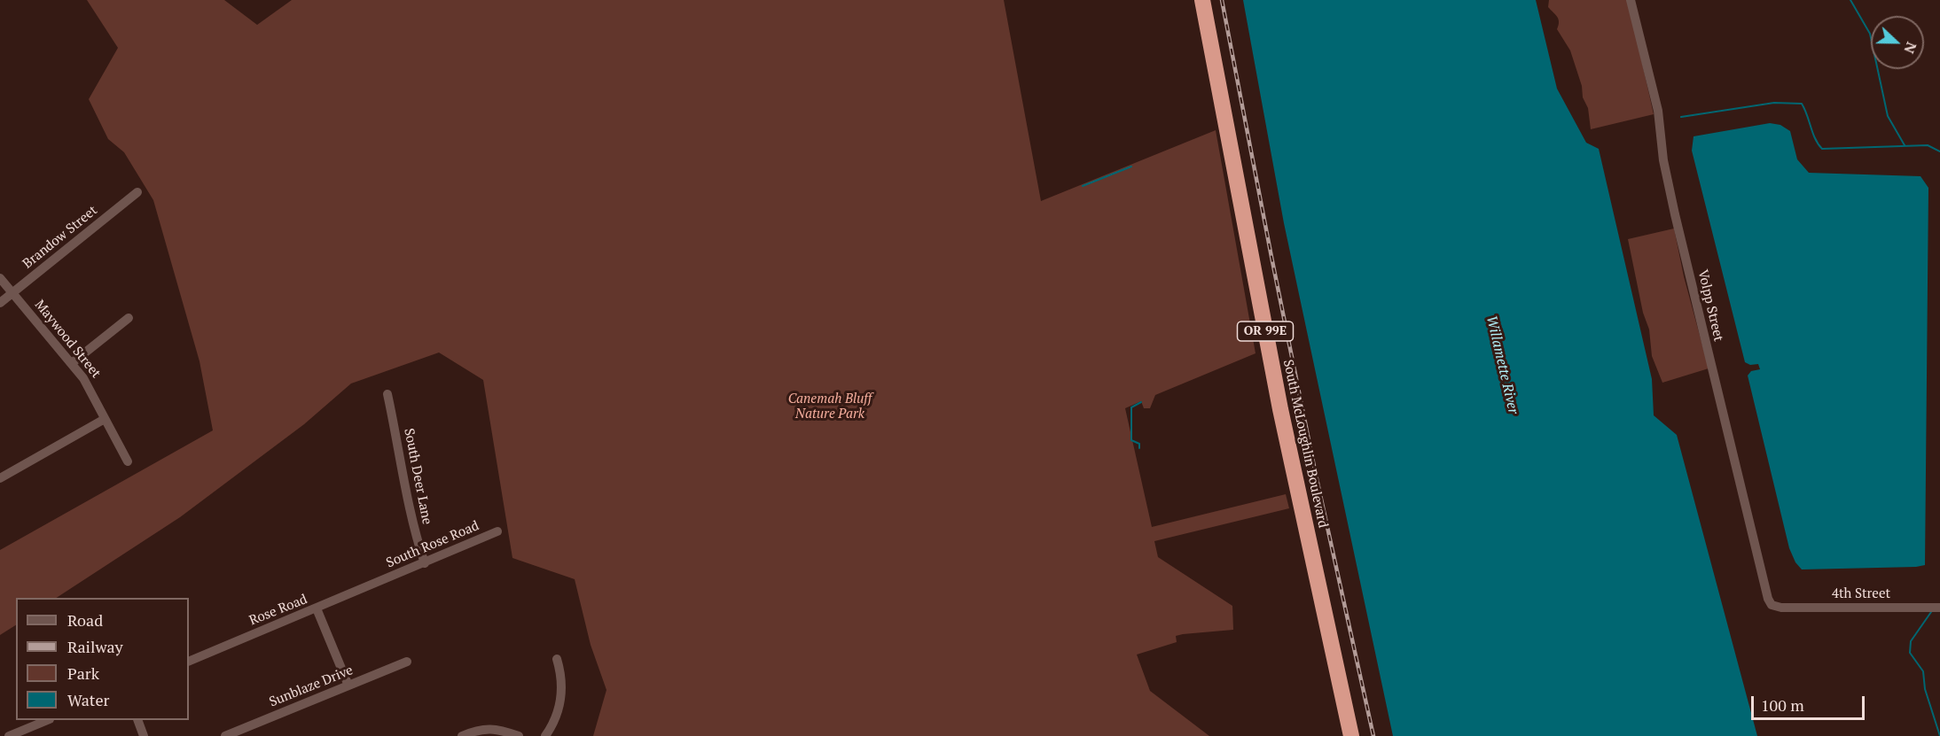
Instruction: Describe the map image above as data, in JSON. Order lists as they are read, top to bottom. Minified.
{"streets":{"highway":["OR 99E","South McLoughlin Boulevard"],"street":["Brandow Street","Volpp Street","Maywood Street","South Deer Lane","South Rose Road","4th Street","Rose Road","Sunblaze Drive"]},"crossings":[["Brandow Street","Maywood Street"],["Volpp Street","4th Street"],["South Deer Lane","South Rose Road"],["South Rose Road","Rose Road"]],"water":["Willamette River"],"parks":["Canemah Bluff Nature Park"],"legend":["Road","Railway","Park","Water"],"scale_bar":"100 m","north":"right"}
